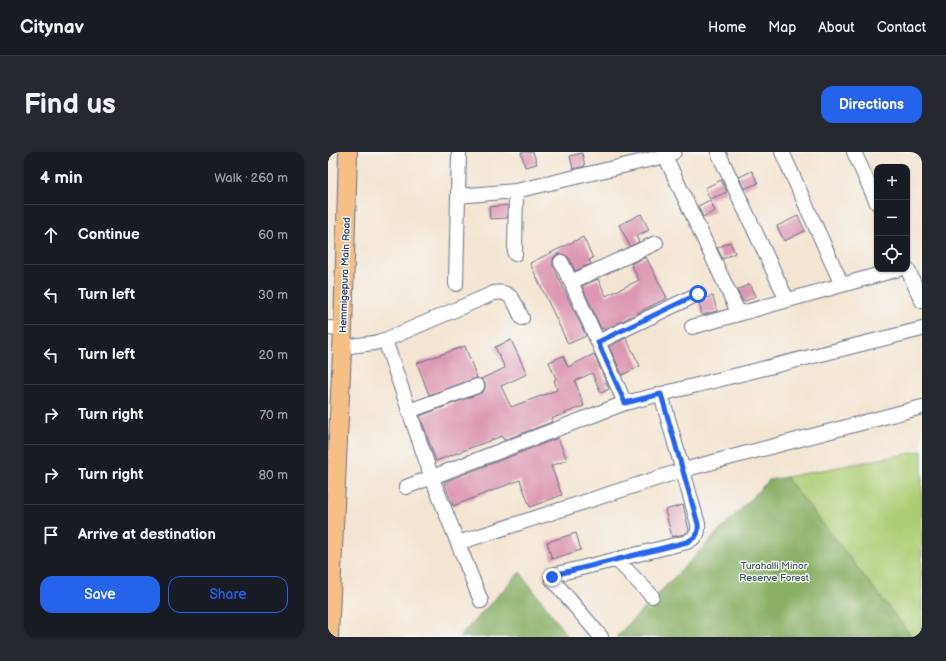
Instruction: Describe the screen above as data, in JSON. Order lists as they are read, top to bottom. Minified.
{"streets":{"main road":["Hemmigepura Main Road"]},"parks":["Turahalli Minor Reserve Forest"],"page":{"header":"Citynav","nav":["Home","Map","About","Contact"],"buttons":["Directions",["Save","Share"]],"title":"Find us","heading":["4 min","Walk · 260 m"],"map_buttons":["+","−"],"list":[["Continue","60 m"],["Turn left","30 m"],["Turn left","20 m"],["Turn right","70 m"],["Turn right","80 m"],"Arrive at destination"]}}
